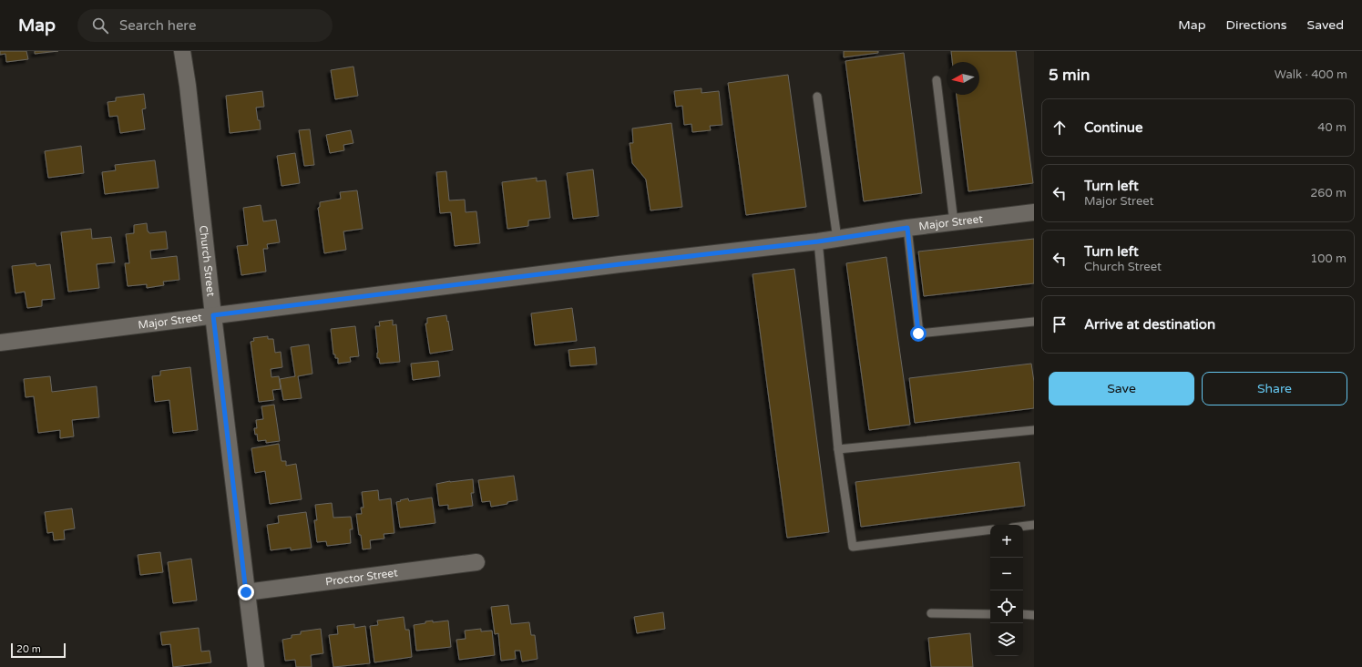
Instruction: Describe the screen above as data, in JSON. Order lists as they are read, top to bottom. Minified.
{"streets":{"street":["Major Street","Church Street","Proctor Street"]},"crossings":[["Major Street","Church Street"],["Church Street","Proctor Street"]],"scale_bar":"20 m","north":"left","page":{"header":"Map","search":"Search here","nav":["Map","Directions","Saved"],"heading":["5 min","Walk · 400 m"],"list":[["Continue","40 m"],["Turn left","Major Street","260 m"],["Turn left","Church Street","100 m"],"Arrive at destination"],"buttons":["Save","Share"],"map_buttons":["+","−"],"scale":"20 m"}}
